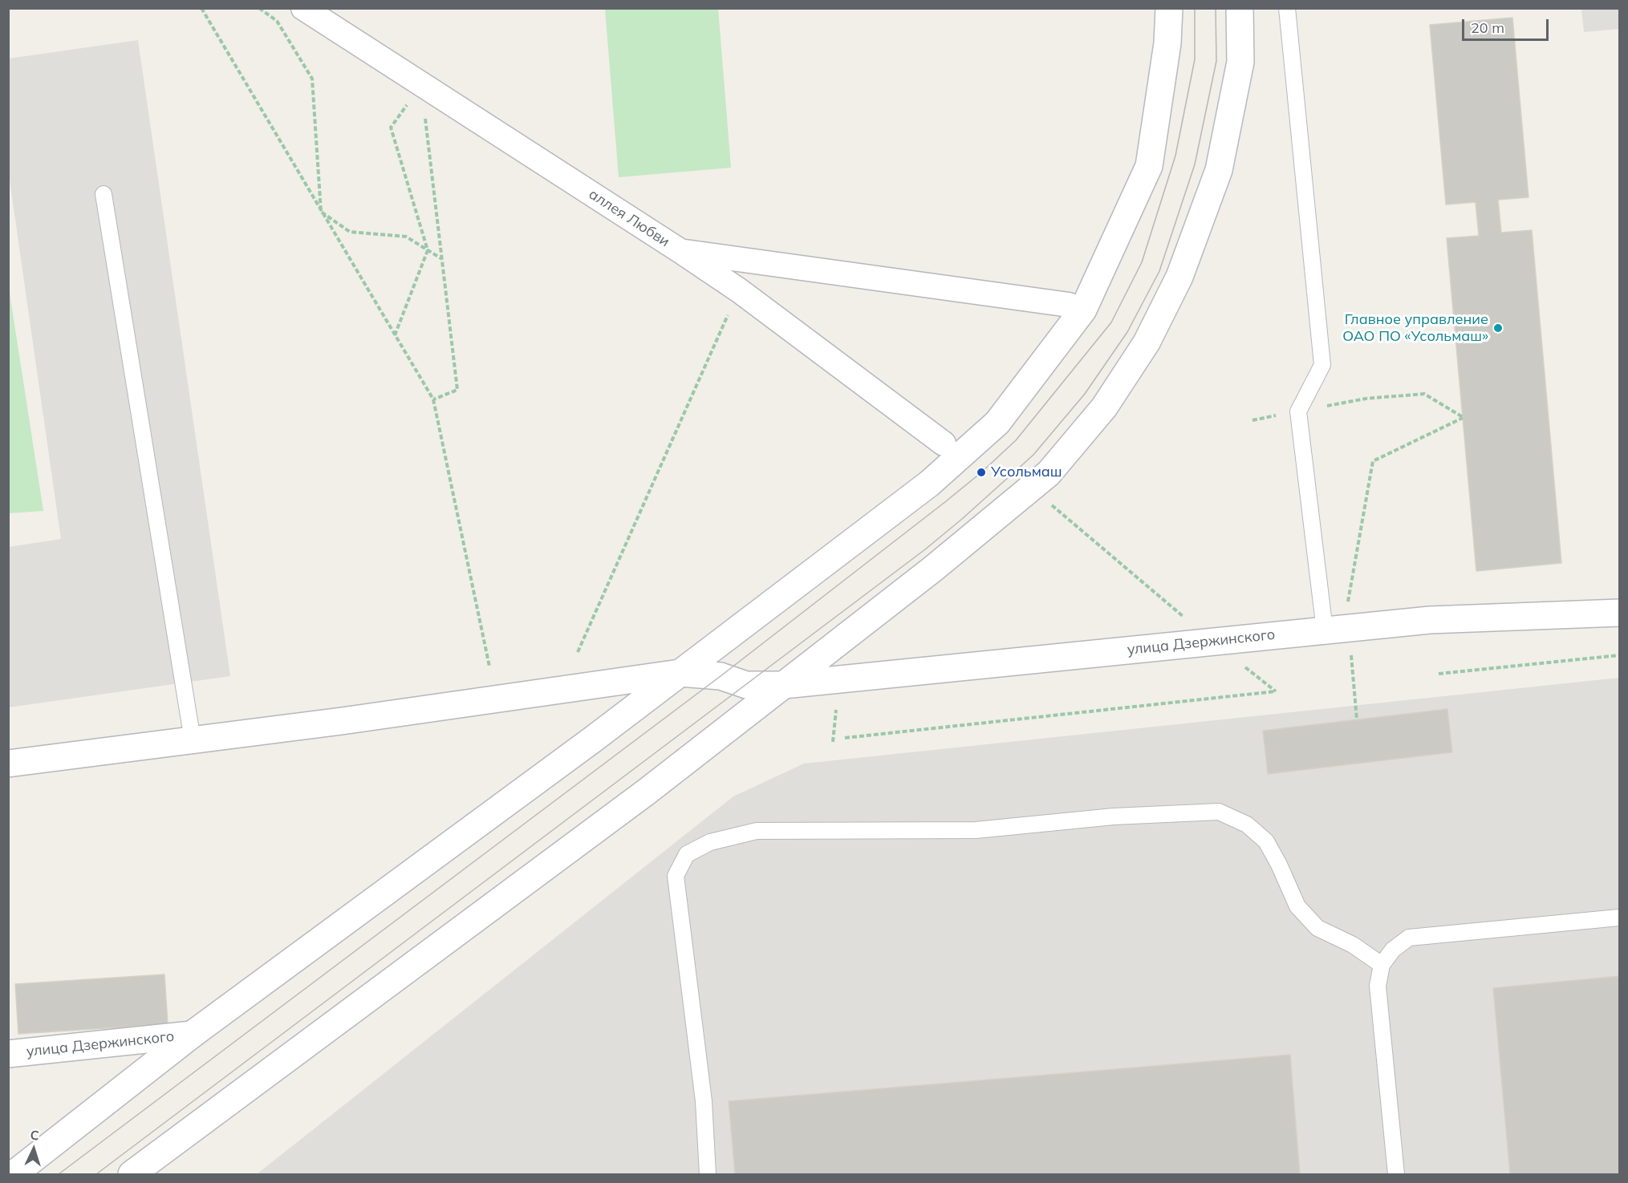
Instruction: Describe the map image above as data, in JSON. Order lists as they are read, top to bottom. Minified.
{"streets":{"main road":["улица Дзержинского"],"street":["аллея Любви"]},"places":["Главное управление ОАО ПО «Усольмаш»","Усольмаш"],"scale_bar":"20 m","north":"top"}
